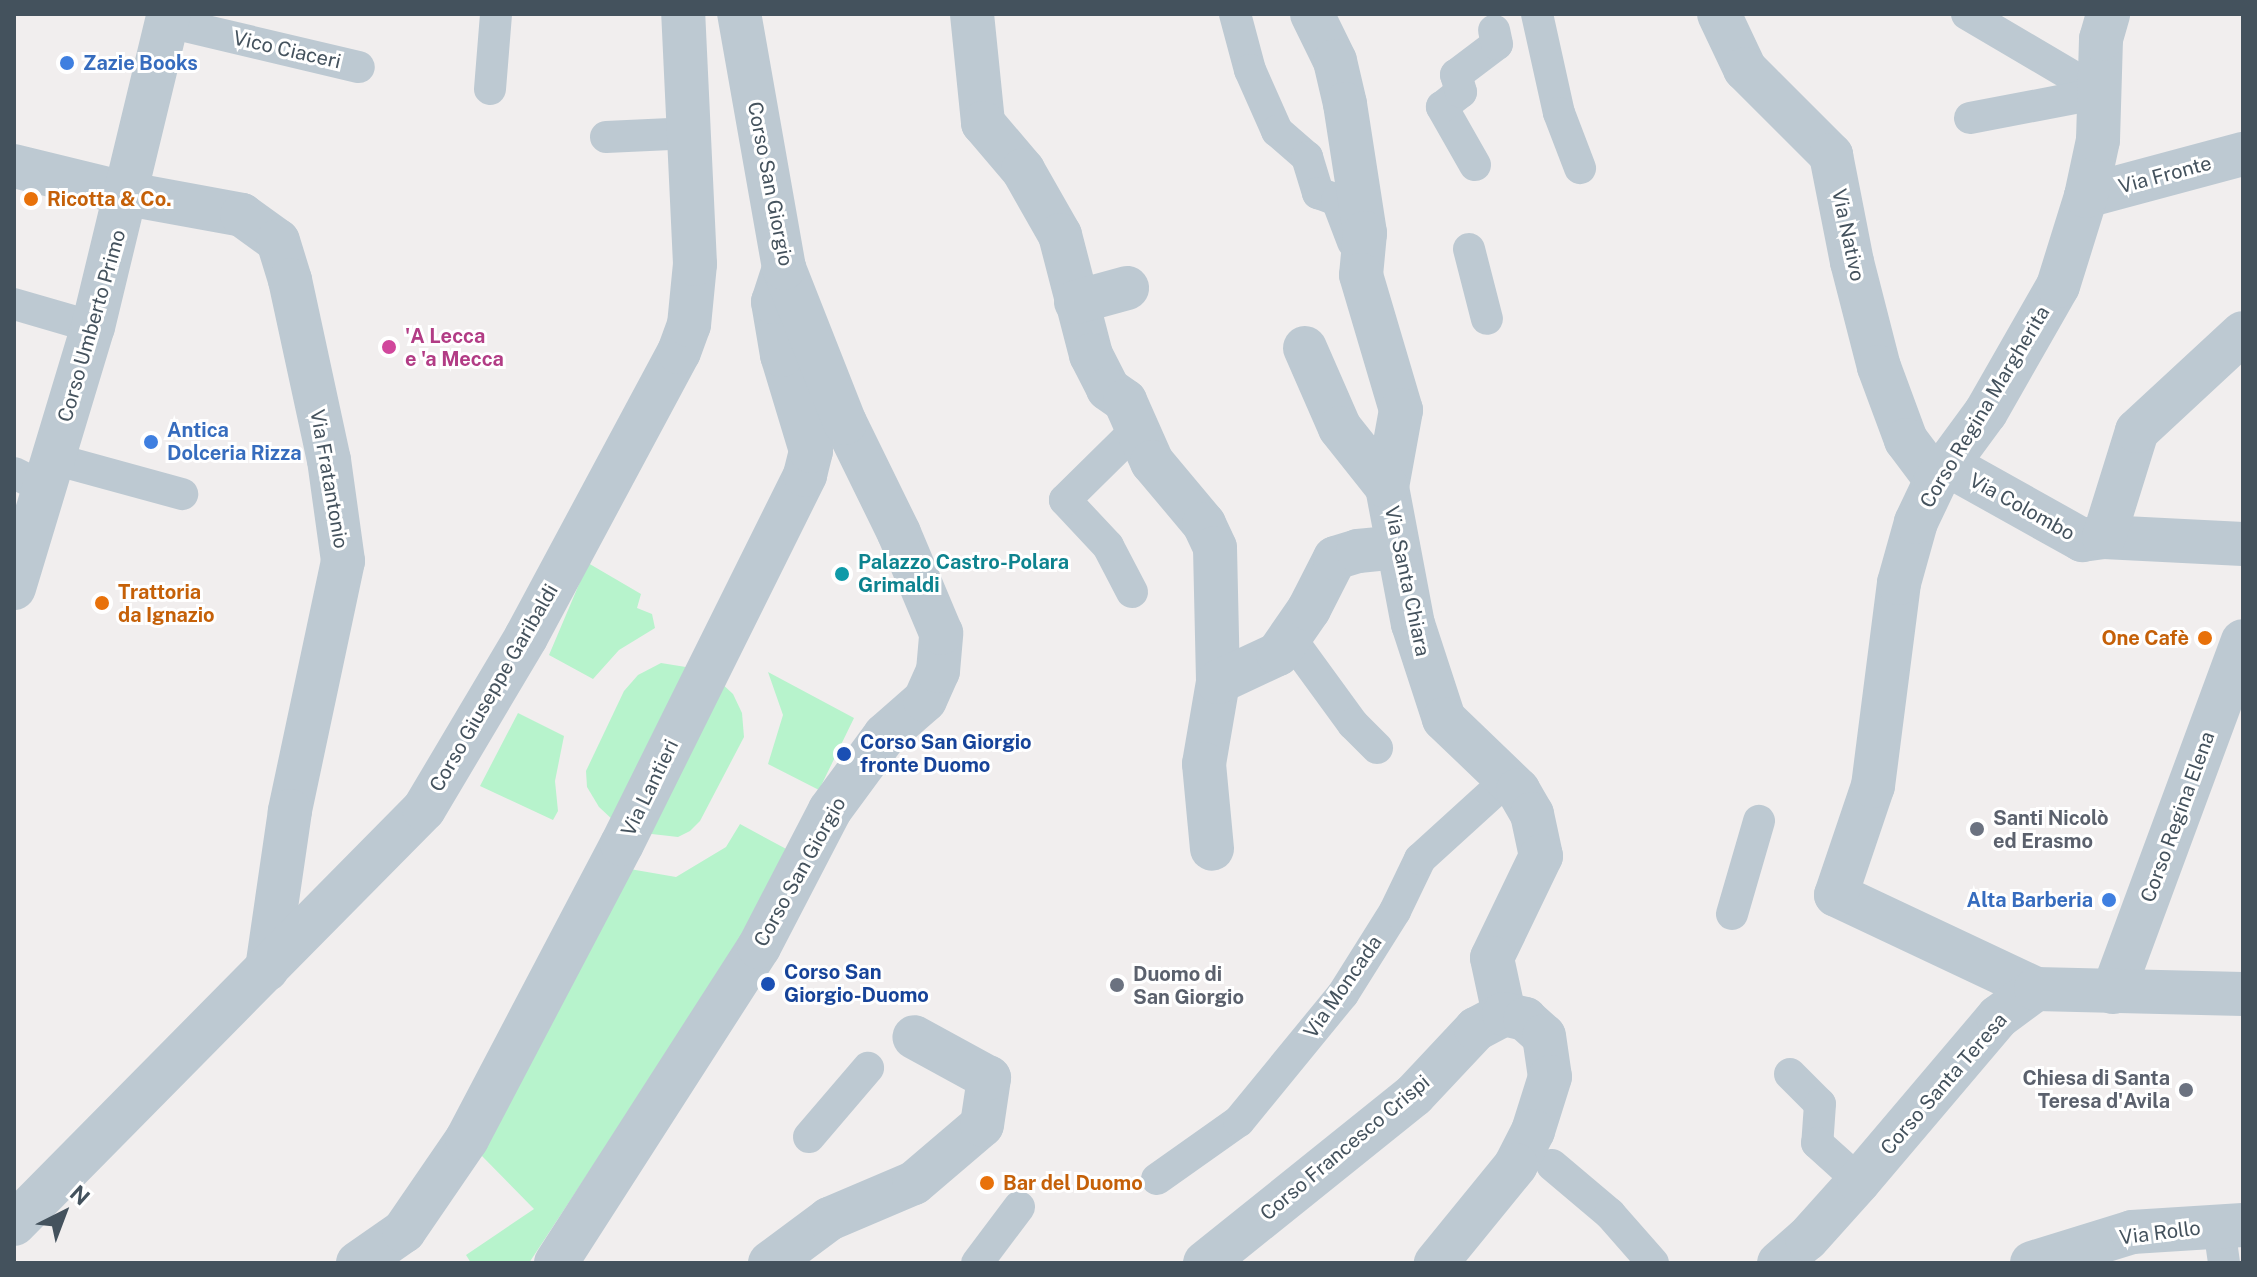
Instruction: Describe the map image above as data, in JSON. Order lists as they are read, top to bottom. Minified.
{"streets":{"street":["Vico Ciaceri","Via Fronte","Corso San Giorgio","Via Nativo","Corso Umberto Primo","Corso Regina Margherita","Via Fratantonio","Via Colombo","Via Santa Chiara","Corso Giuseppe Garibaldi","Via Lantieri","Corso Regina Elena","Via Moncada","Corso Santa Teresa","Corso Francesco Crispi","Via Rollo"]},"crossings":[["Vico Ciaceri","Corso Umberto Primo"],["Via Fronte","Corso Regina Margherita"],["Corso San Giorgio","Via Lantieri"],["Via Nativo","Corso Regina Margherita"],["Via Nativo","Via Colombo"],["Corso Umberto Primo","Via Fratantonio"],["Corso Regina Margherita","Via Colombo"],["Corso Regina Margherita","Corso Santa Teresa"],["Via Fratantonio","Corso Giuseppe Garibaldi"],["Via Santa Chiara","Via Moncada"],["Via Santa Chiara","Corso Francesco Crispi"]],"places":["Zazie Books","Ricotta & Co.","'A Lecca e 'a Mecca","Antica Dolceria Rizza","Palazzo Castro-Polara Grimaldi","Trattoria da Ignazio","One Cafè","Corso San Giorgio fronte Duomo","Santi Nicolò ed Erasmo","Alta Barberia","Corso San Giorgio-Duomo","Duomo di San Giorgio","Chiesa di Santa Teresa d'Avila","Bar del Duomo"],"north":"top right"}
